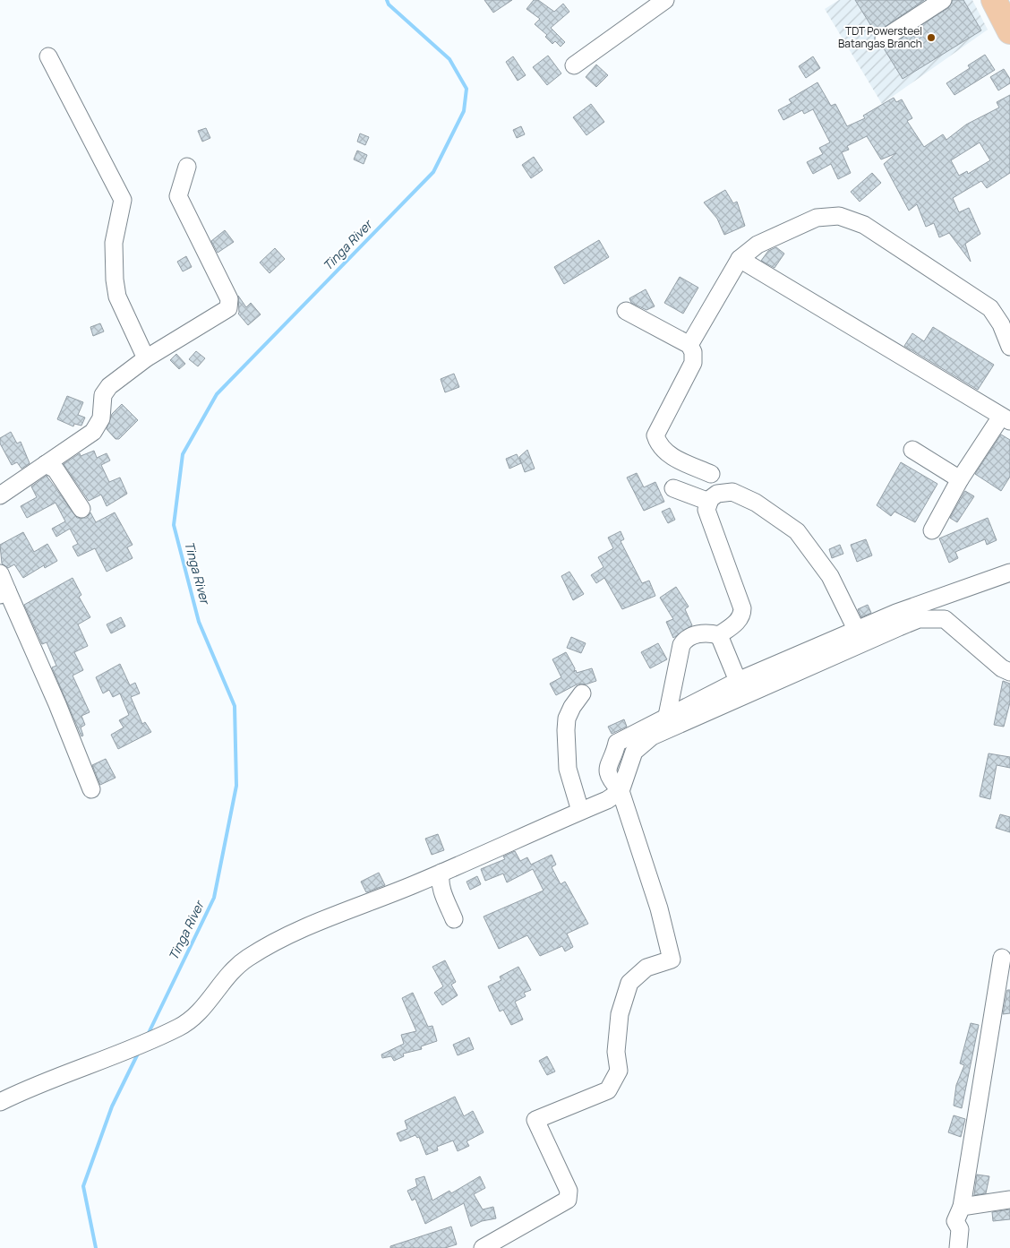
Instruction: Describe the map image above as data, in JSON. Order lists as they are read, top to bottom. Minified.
{"water":["Tinga River"],"places":["TDT Powersteel Batangas Branch"]}
